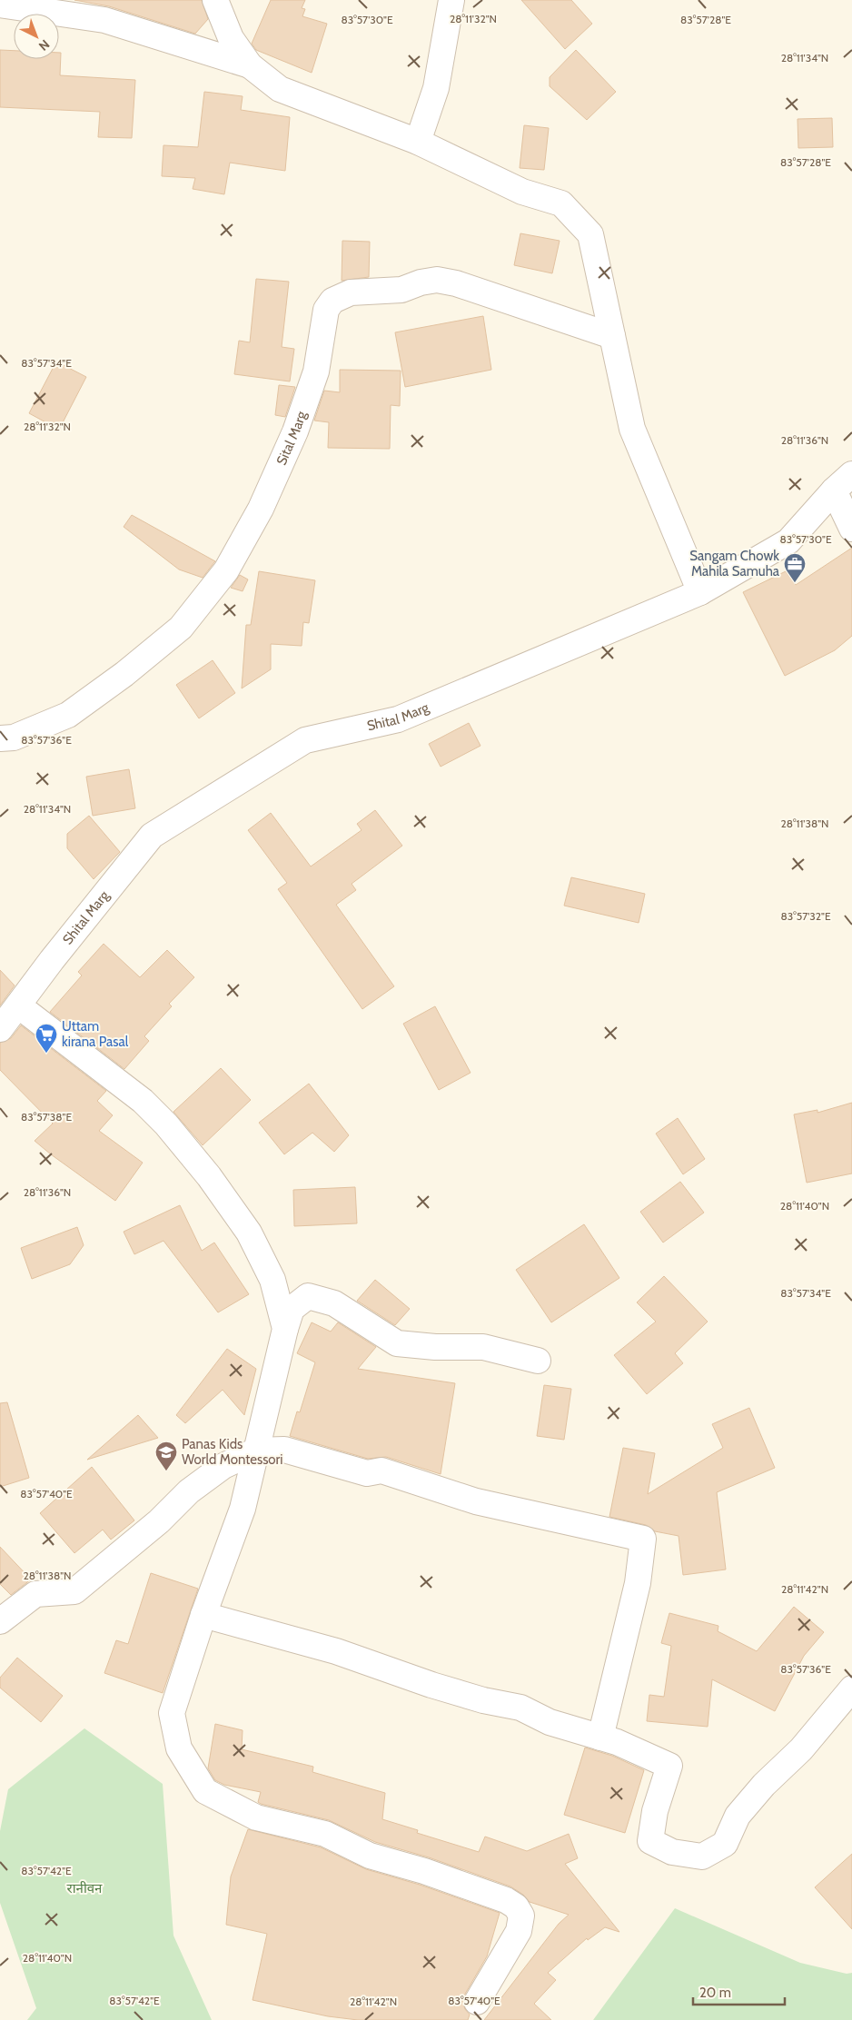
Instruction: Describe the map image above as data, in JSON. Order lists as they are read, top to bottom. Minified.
{"streets":{"street":["Sital Marg","Shital Marg"]},"parks":["रानीवन"],"places":{"office":["Sangam Chowk Mahila Samuha"],"supermarket":["Uttam kirana Pasal"],"school or university":["Panas Kids World Montessori"]},"scale_bar":"20 m","north":"bottom right","coordinates":["28°11'32\"N","83°57'30\"E","83°57'28\"E","28°11'34\"N","83°57'34\"E","28°11'36\"N","83°57'36\"E","28°11'38\"N","83°57'32\"E","83°57'38\"E","28°11'40\"N","83°57'40\"E","28°11'42\"N","83°57'42\"E"]}
